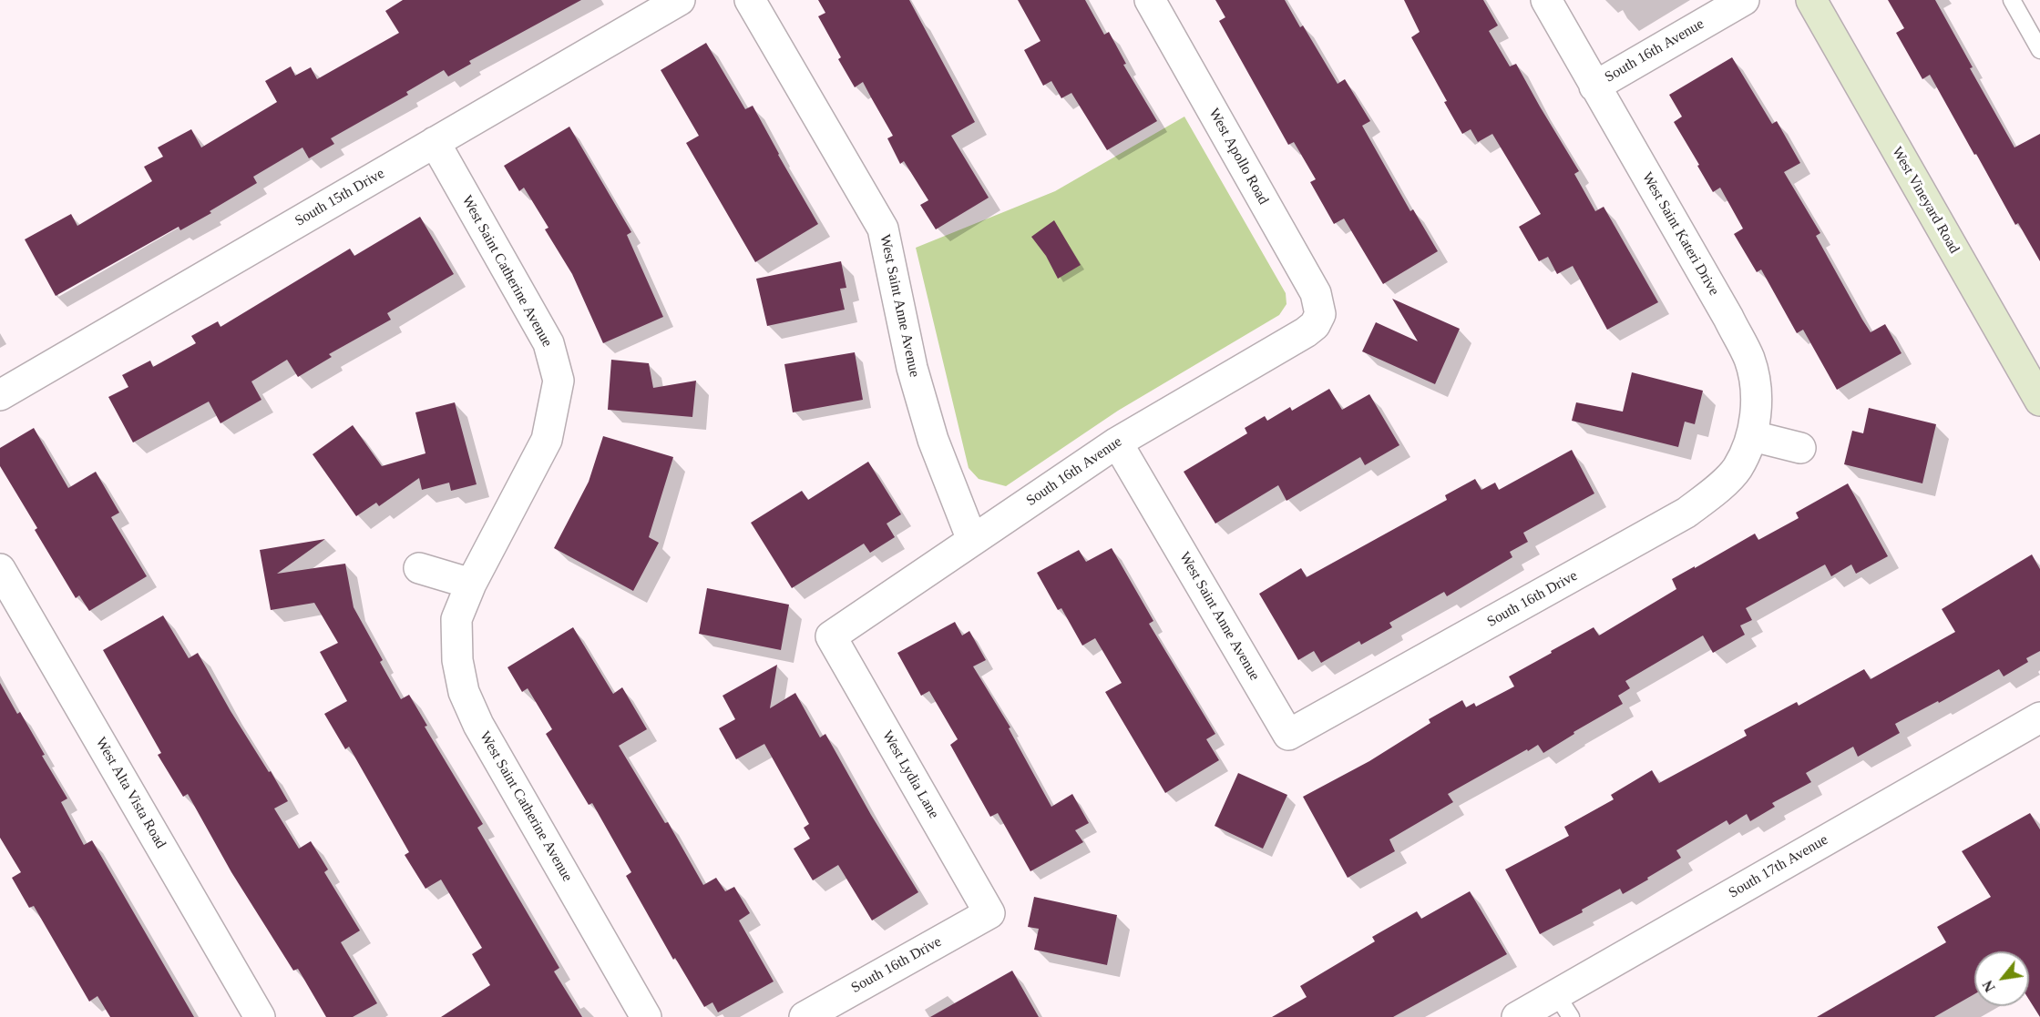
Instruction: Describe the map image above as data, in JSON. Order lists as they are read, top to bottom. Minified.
{"streets":{"street":["South 16th Avenue","West Apollo Road","South 15th Drive","West Vineyard Road","West Saint Kateri Drive","West Saint Catherine Avenue","West Saint Anne Avenue","South 16th Drive","West Lydia Lane","West Alta Vista Road","South 17th Avenue"]},"crossings":[["South 16th Avenue","West Apollo Road"],["South 16th Avenue","West Saint Kateri Drive"],["South 16th Avenue","West Saint Anne Avenue"],["South 16th Avenue","West Lydia Lane"],["South 15th Drive","West Saint Catherine Avenue"],["West Saint Kateri Drive","South 16th Drive"],["West Saint Anne Avenue","South 16th Drive"],["South 16th Drive","West Lydia Lane"]],"north":"bottom left"}
